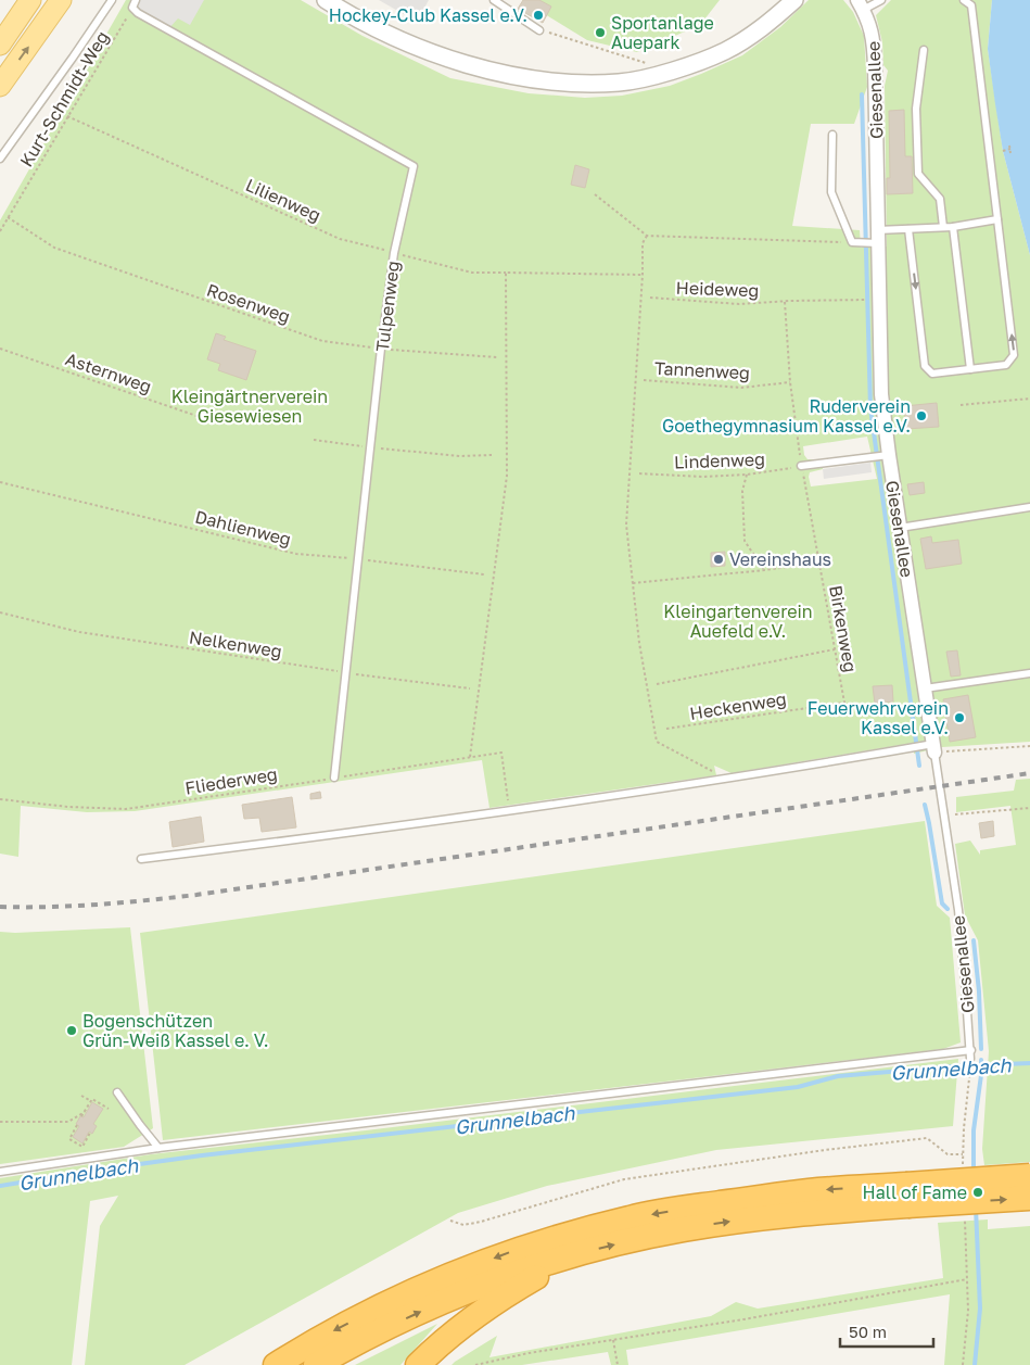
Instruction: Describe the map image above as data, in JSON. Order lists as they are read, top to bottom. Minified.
{"streets":{"street":["Giesenallee"],"lane":["Tulpenweg"],"path":["Kurt-Schmidt-Weg","Lilienweg","Heideweg","Rosenweg","Tannenweg","Asternweg","Lindenweg","Dahlienweg","Birkenweg","Nelkenweg","Heckenweg","Fliederweg"]},"crossings":[["Kurt-Schmidt-Weg","Lilienweg"],["Kurt-Schmidt-Weg","Rosenweg"],["Kurt-Schmidt-Weg","Tulpenweg"],["Lilienweg","Tulpenweg"],["Heideweg","Birkenweg"],["Rosenweg","Tulpenweg"],["Tulpenweg","Dahlienweg"],["Tulpenweg","Nelkenweg"],["Tulpenweg","Fliederweg"],["Tannenweg","Birkenweg"],["Lindenweg","Birkenweg"],["Birkenweg","Heckenweg"]],"water":["Grunnelbach"],"parks":["Kleingärtnerverein Giesewiesen","Kleingartenverein Auefeld e.V."],"places":["Hockey-Club Kassel e.V.","Sportanlage Auepark","Ruderverein Goethegymnasium Kassel e.V.","Vereinshaus","Feuerwehrverein Kassel e.V.","Bogenschützen Grün-Weiß Kassel e. V.","Hall of Fame"],"scale_bar":"50 m"}
